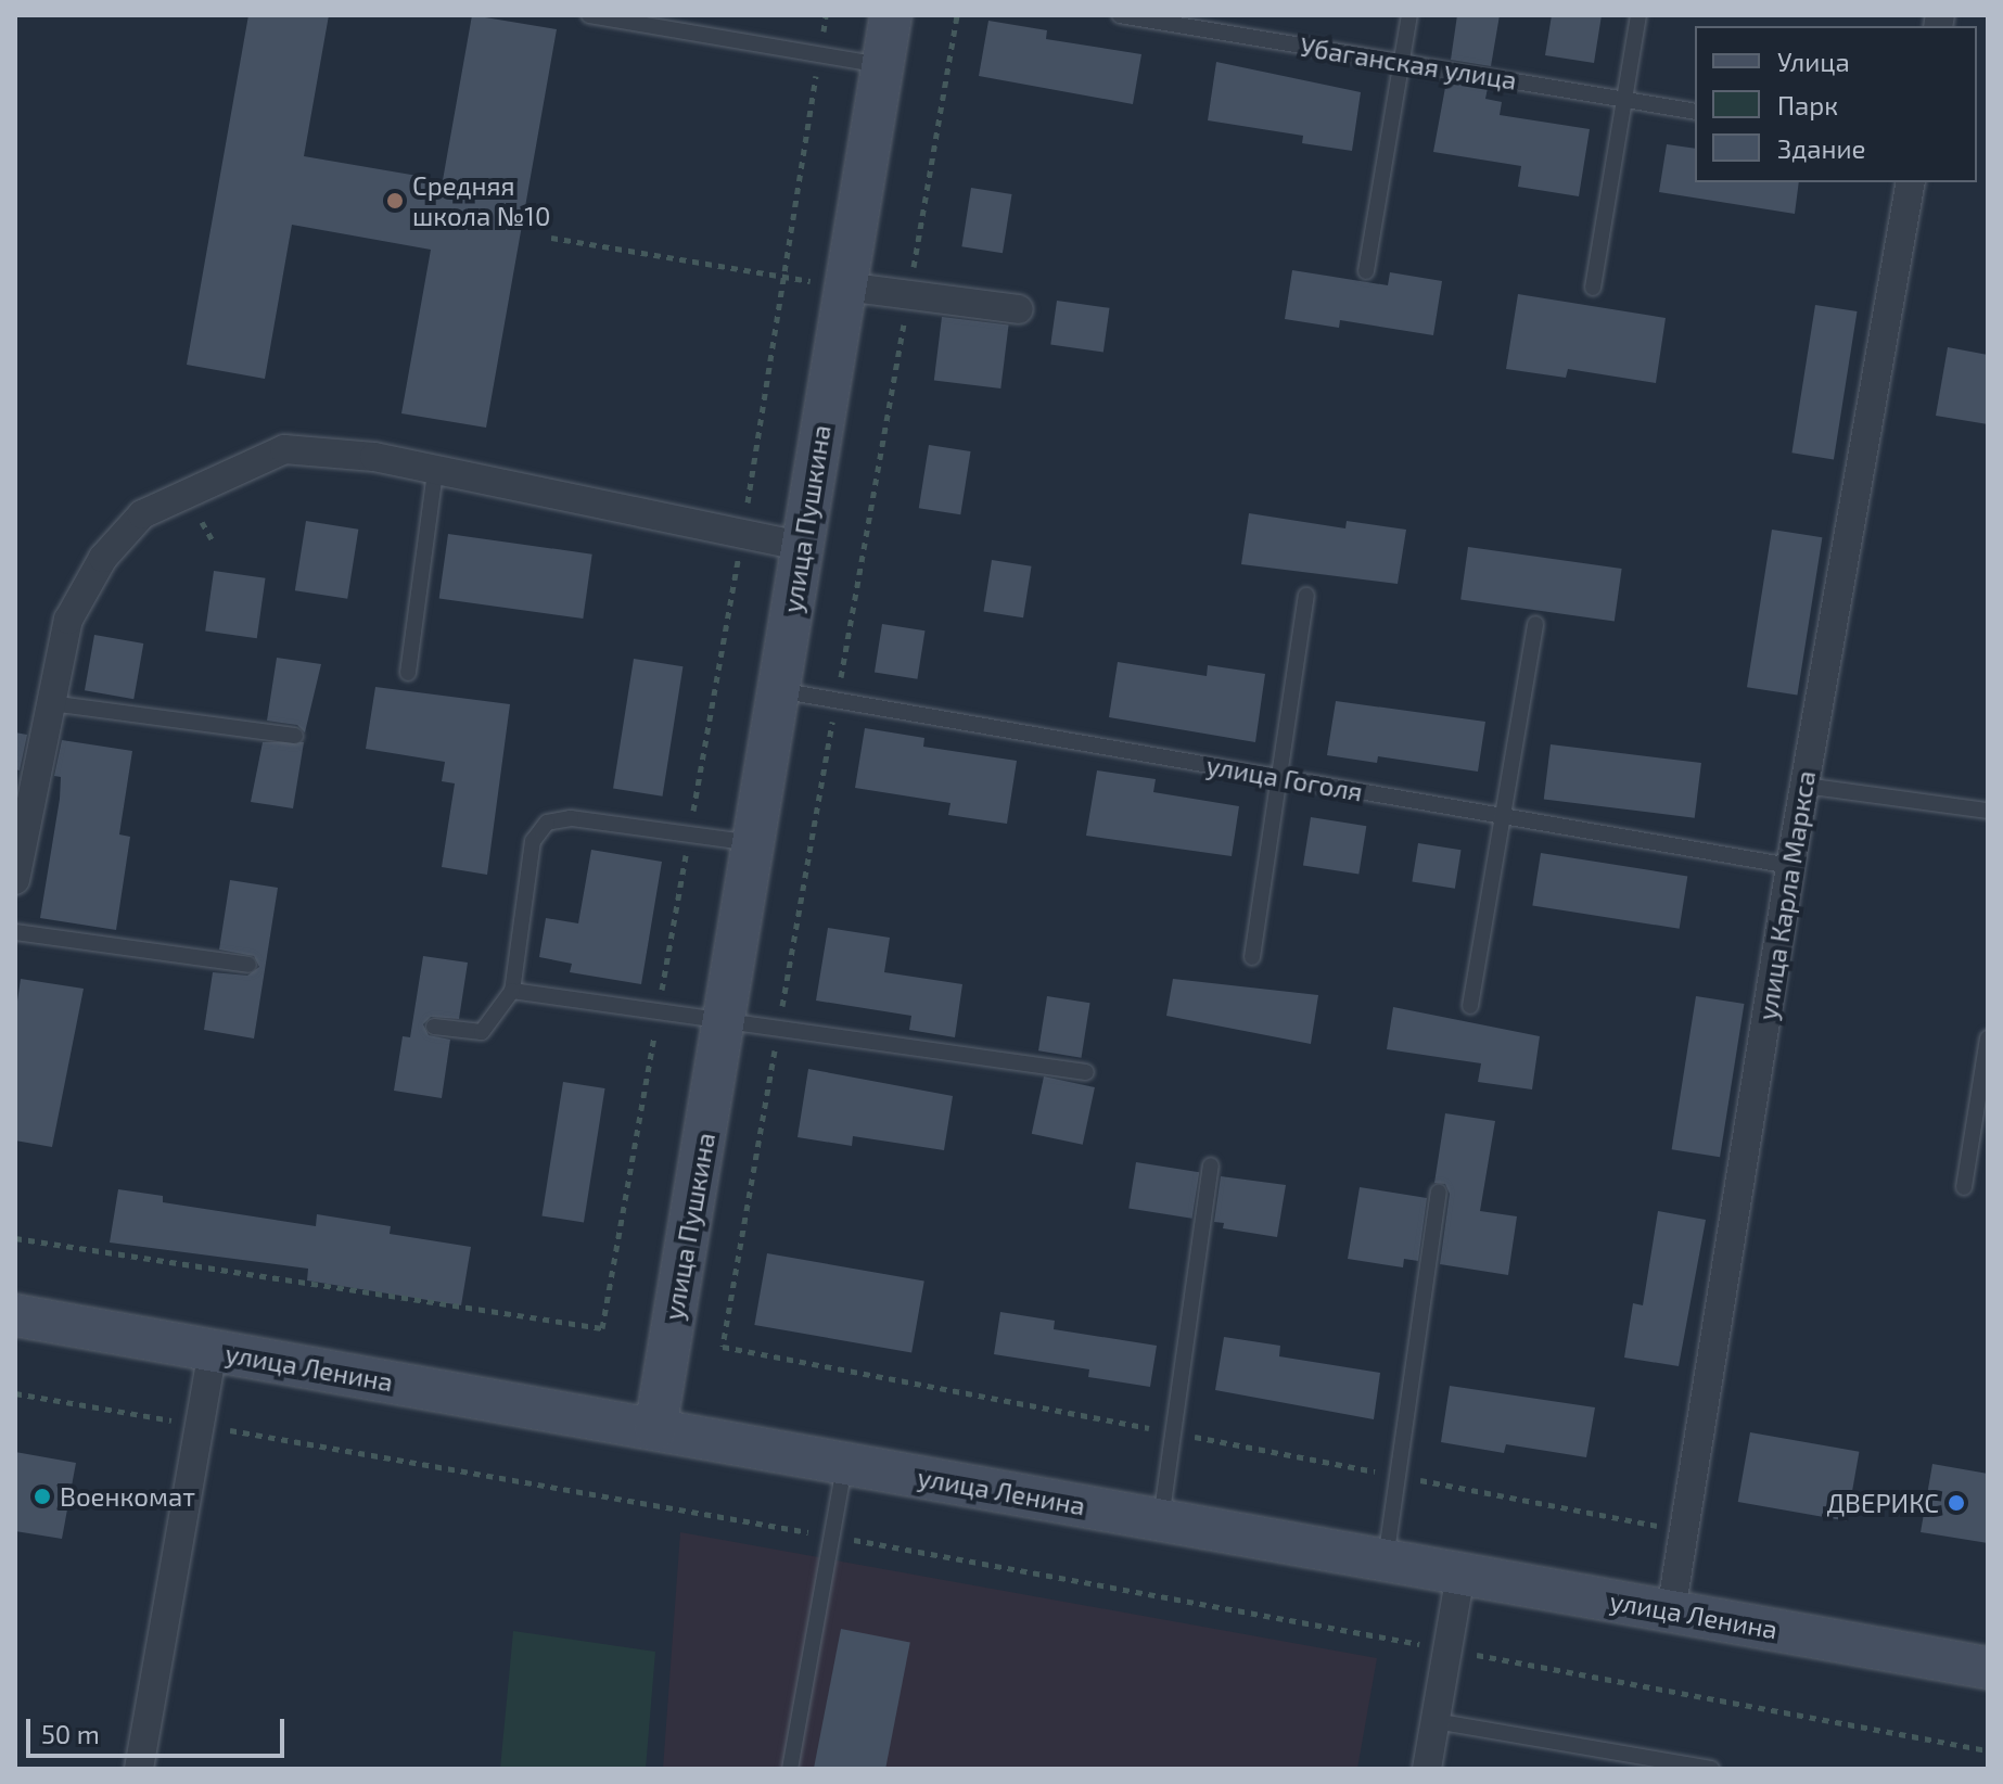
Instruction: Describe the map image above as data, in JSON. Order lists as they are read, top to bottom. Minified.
{"streets":{"street":["улица Пушкина","улица Карла Маркса","улица Ленина"],"lane":["Убаганская улица","улица Гоголя"]},"crossings":[["улица Пушкина","улица Гоголя"],["улица Пушкина","улица Ленина"],["улица Гоголя","улица Карла Маркса"],["улица Карла Маркса","улица Ленина"]],"places":["Средняя школа №10","Военкомат","ДВЕРИКС"],"legend":["Улица","Парк","Здание"],"scale_bar":"50 m"}
